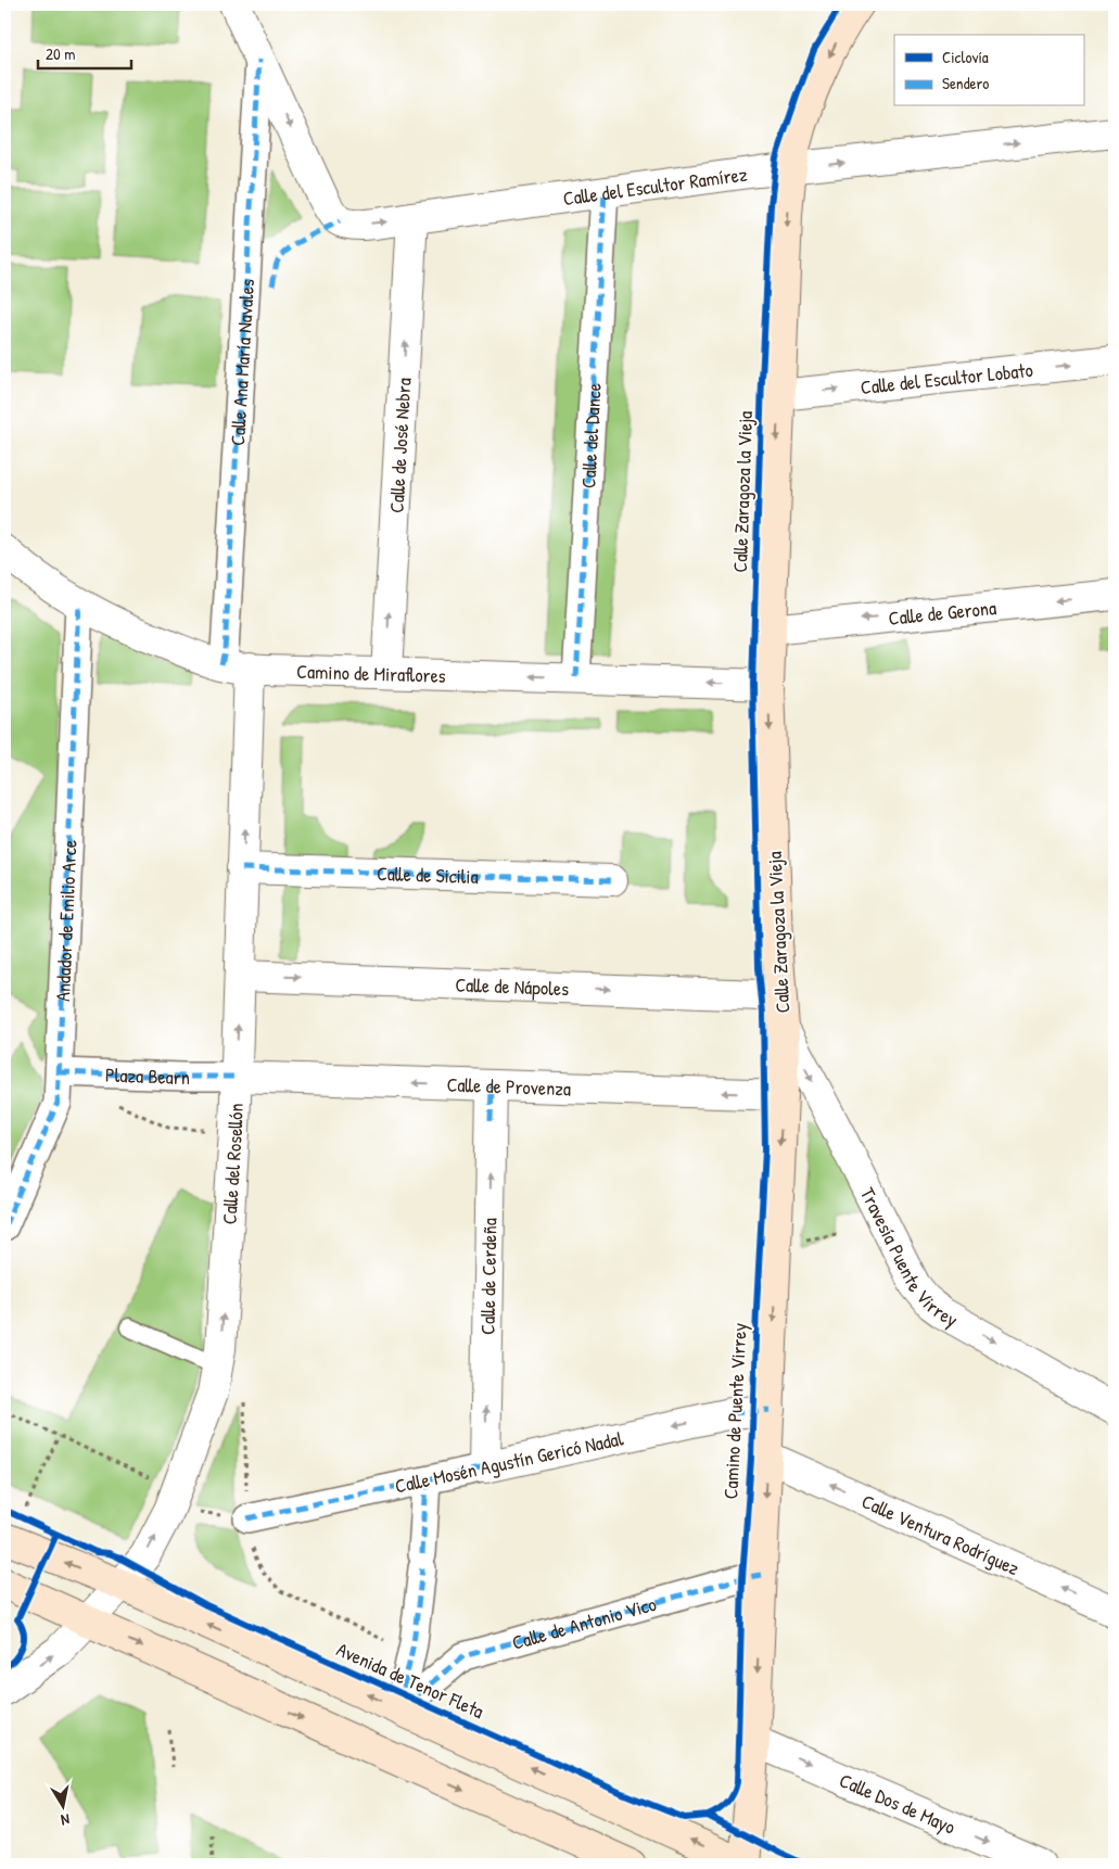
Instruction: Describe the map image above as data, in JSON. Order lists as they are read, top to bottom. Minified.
{"streets":{"main road":["Calle Zaragoza la Vieja","Camino de Puente Virrey","Avenida de Tenor Fleta"],"street":["Calle del Escultor Ramírez","Calle Ana María Navales","Calle del Escultor Lobato","Calle del Dance","Calle de José Nebra","Calle de Gerona","Camino de Miraflores","Calle de Sicilia","Andador de Emilio Arce","Calle de Nápoles","Plaza Bearn","Calle de Provenza","Calle del Rosellón","Travesía Puente Virrey","Calle de Cerdeña","Calle Mosén Agustín Gericó Nadal","Calle Ventura Rodríguez","Calle de Antonio Vico","Calle Dos de Mayo"]},"crossings":[["Calle del Escultor Ramírez","Calle Ana María Navales"],["Calle del Escultor Ramírez","Calle del Dance"],["Calle del Escultor Ramírez","Calle de José Nebra"],["Calle del Escultor Ramírez","Calle Zaragoza la Vieja"],["Calle Ana María Navales","Camino de Miraflores"],["Calle del Escultor Lobato","Calle Zaragoza la Vieja"],["Calle del Dance","Camino de Miraflores"],["Calle de José Nebra","Camino de Miraflores"],["Calle Zaragoza la Vieja","Calle de Gerona"],["Calle Zaragoza la Vieja","Camino de Miraflores"],["Calle Zaragoza la Vieja","Calle de Nápoles"],["Calle Zaragoza la Vieja","Travesía Puente Virrey"],["Calle Zaragoza la Vieja","Camino de Puente Virrey"],["Camino de Miraflores","Andador de Emilio Arce"],["Camino de Miraflores","Calle del Rosellón"],["Calle de Sicilia","Calle del Rosellón"],["Andador de Emilio Arce","Plaza Bearn"],["Calle de Nápoles","Calle del Rosellón"],["Calle de Nápoles","Travesía Puente Virrey"],["Calle de Nápoles","Camino de Puente Virrey"],["Plaza Bearn","Calle de Provenza"],["Plaza Bearn","Calle del Rosellón"],["Calle de Provenza","Calle del Rosellón"],["Calle de Provenza","Calle de Cerdeña"],["Calle de Provenza","Camino de Puente Virrey"],["Calle del Rosellón","Avenida de Tenor Fleta"],["Travesía Puente Virrey","Camino de Puente Virrey"],["Calle de Cerdeña","Calle Mosén Agustín Gericó Nadal"],["Camino de Puente Virrey","Calle Mosén Agustín Gericó Nadal"],["Camino de Puente Virrey","Calle Ventura Rodríguez"],["Camino de Puente Virrey","Calle de Antonio Vico"],["Camino de Puente Virrey","Avenida de Tenor Fleta"],["Camino de Puente Virrey","Calle Dos de Mayo"],["Calle Mosén Agustín Gericó Nadal","Calle de Antonio Vico"]],"one_way":["Calle del Escultor Ramírez","Calle del Escultor Lobato","Calle de José Nebra","Calle Zaragoza la Vieja","Calle de Gerona","Camino de Miraflores","Calle de Nápoles","Calle de Provenza","Calle del Rosellón","Travesía Puente Virrey","Calle de Cerdeña","Camino de Puente Virrey","Calle Mosén Agustín Gericó Nadal","Calle Ventura Rodríguez","Calle Dos de Mayo"],"legend":["Ciclovía","Sendero"],"scale_bar":"20 m","north":"bottom"}
